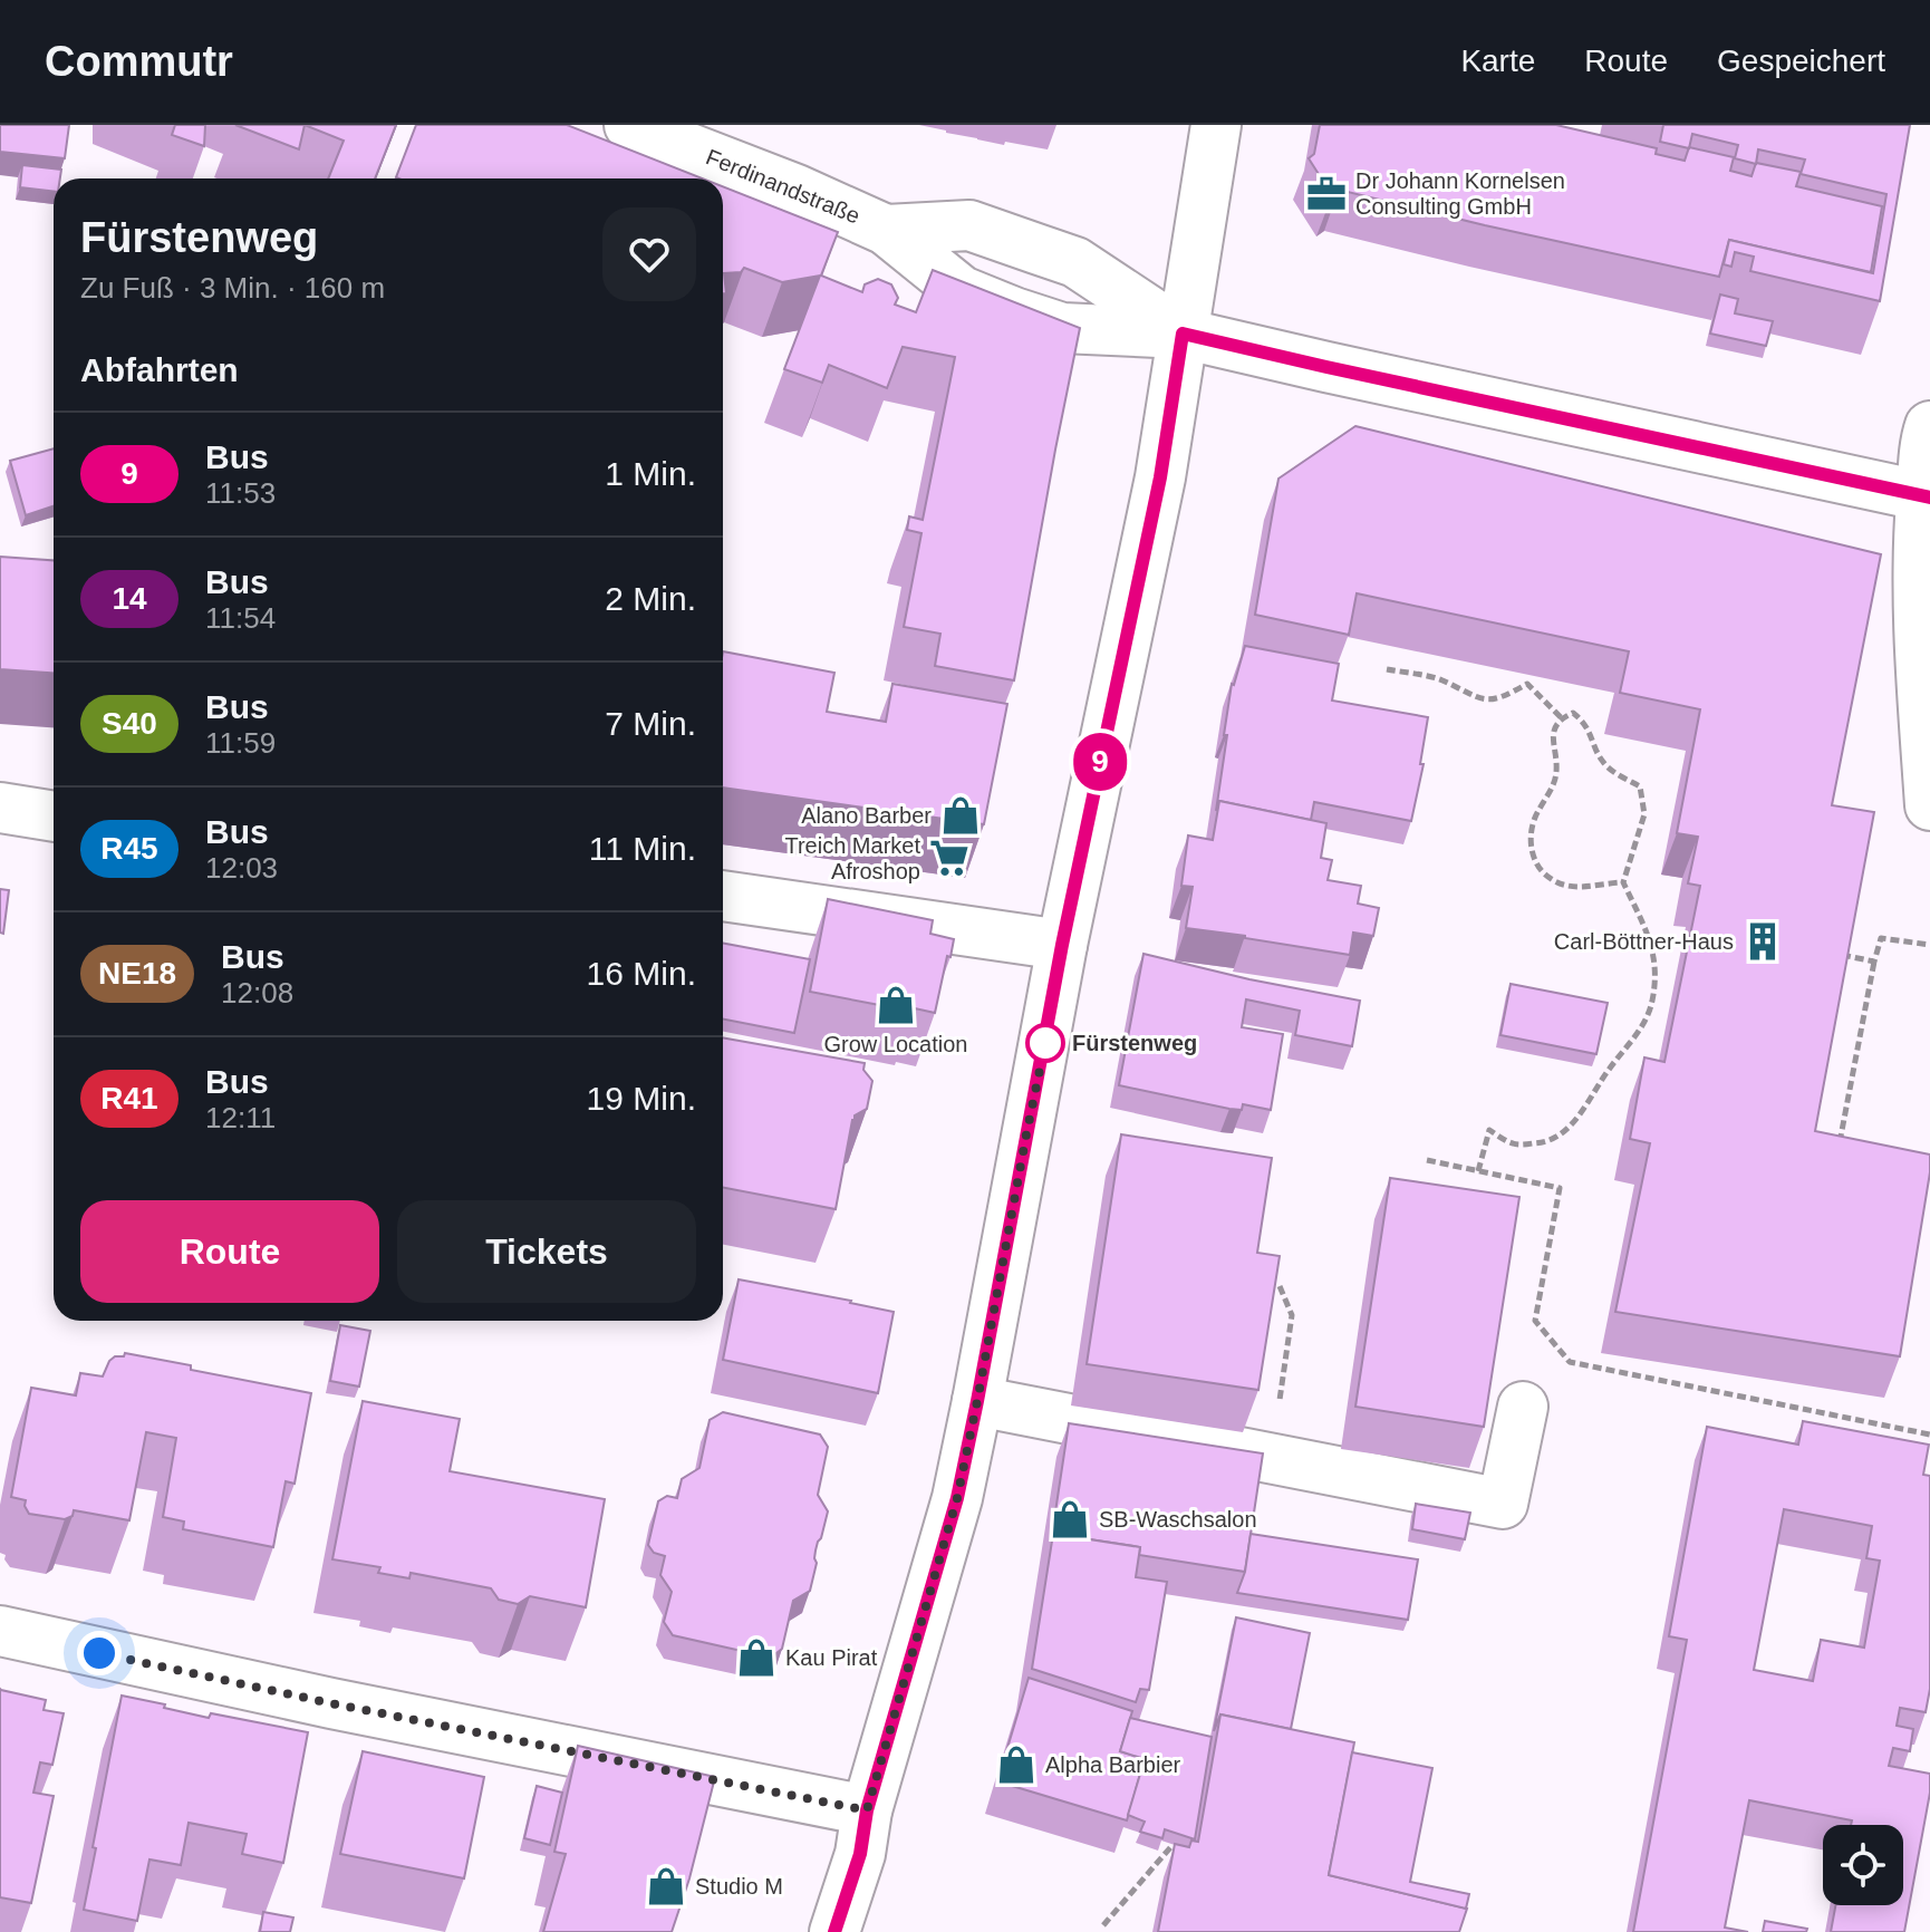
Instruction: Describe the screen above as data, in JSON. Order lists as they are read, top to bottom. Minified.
{"streets":{"main road":["Ferdinandstraße"]},"places":{"office":["Dr Johann Kornelsen Consulting GmbH"],"shop":["Alano Barber","Grow Location","SB-Waschsalon","Kau Pirat","Alpha Barbier","Studio M"],"supermarket":["Treich Market Afroshop"],"building":["Carl-Böttner-Haus"],"other":["Fürstenweg"]},"lines":["bus line 9"],"page":{"header":"Commutr","nav":["Karte","Route","Gespeichert"],"on_map":"9","heading":[["Fürstenweg","Zu Fuß · 3 Min. · 160 m"],"Abfahrten"],"list":[{"mark":"9","name":"Bus","note":"11:53","value":"1 Min."},{"mark":"14","name":"Bus","note":"11:54","value":"2 Min."},{"mark":"S40","name":"Bus","note":"11:59","value":"7 Min."},{"mark":"R45","name":"Bus","note":"12:03","value":"11 Min."},{"mark":"NE18","name":"Bus","note":"12:08","value":"16 Min."},{"mark":"R41","name":"Bus","note":"12:11","value":"19 Min."}],"buttons":["Route","Tickets"]}}
